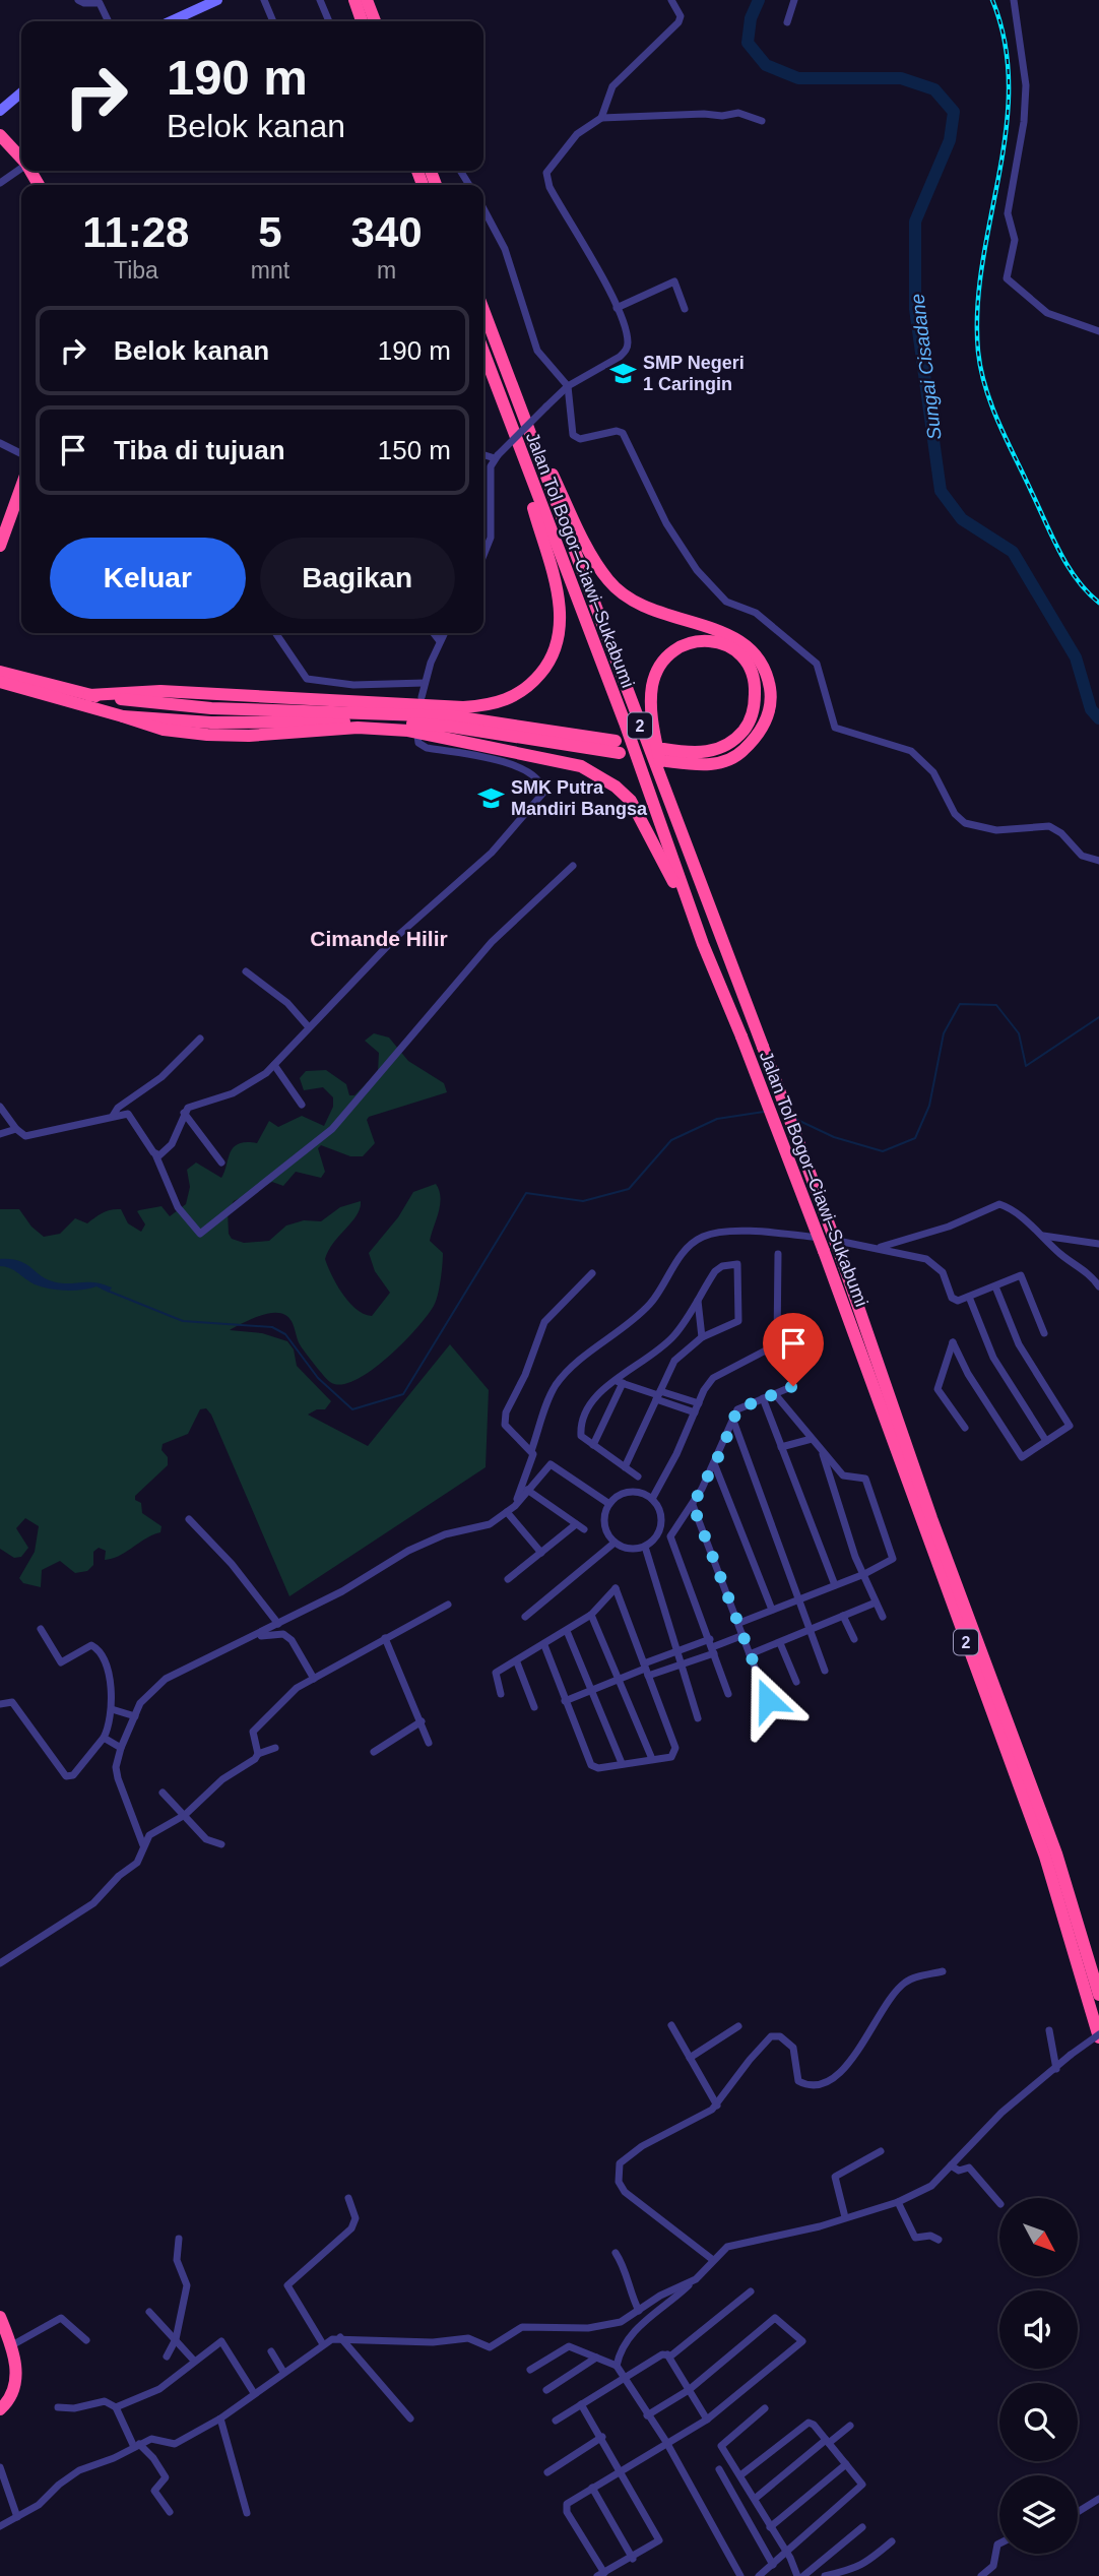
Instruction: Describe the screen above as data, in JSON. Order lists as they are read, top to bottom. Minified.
{"streets":{"highway":["Jalan Tol Bogor–Ciawi–Sukabumi","2"]},"districts":["Cimande Hilir"],"water":["Sungai Cisadane"],"places":{"school or university":["SMP Negeri 1 Caringin","SMK Putra Mandiri Bangsa"]},"north":"bottom right","page":{"turn":["190 m","Belok kanan"],"eta":["11:28","Tiba","5","mnt","340","m"],"list":[{"name":"Belok kanan","value":"190 m"},{"name":"Tiba di tujuan","value":"150 m"}],"buttons":["Keluar","Bagikan"]}}
